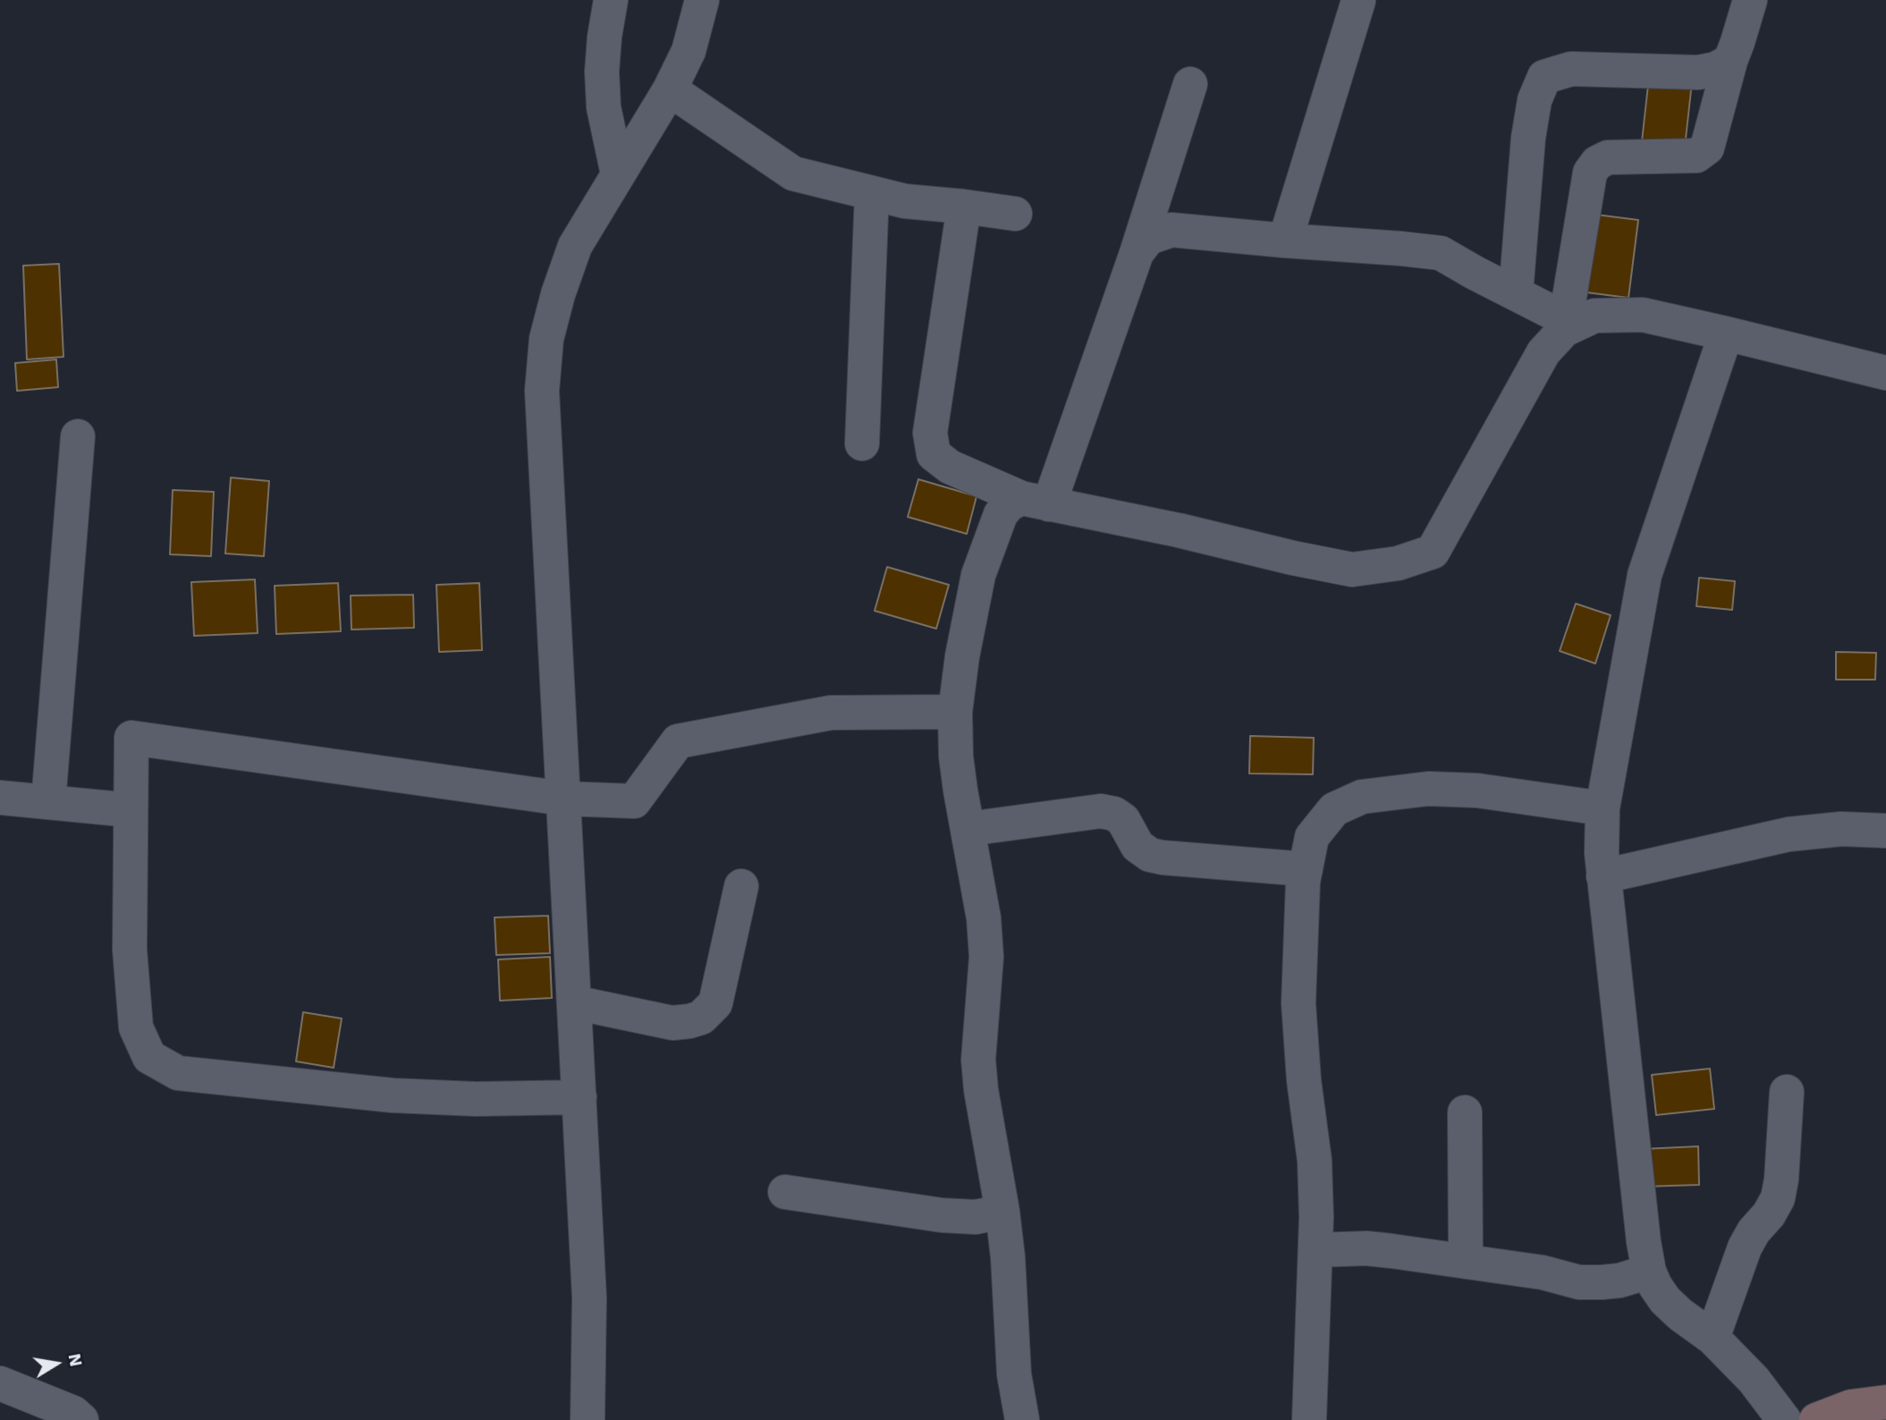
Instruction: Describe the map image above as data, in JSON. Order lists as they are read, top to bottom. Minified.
{"north":"right"}
